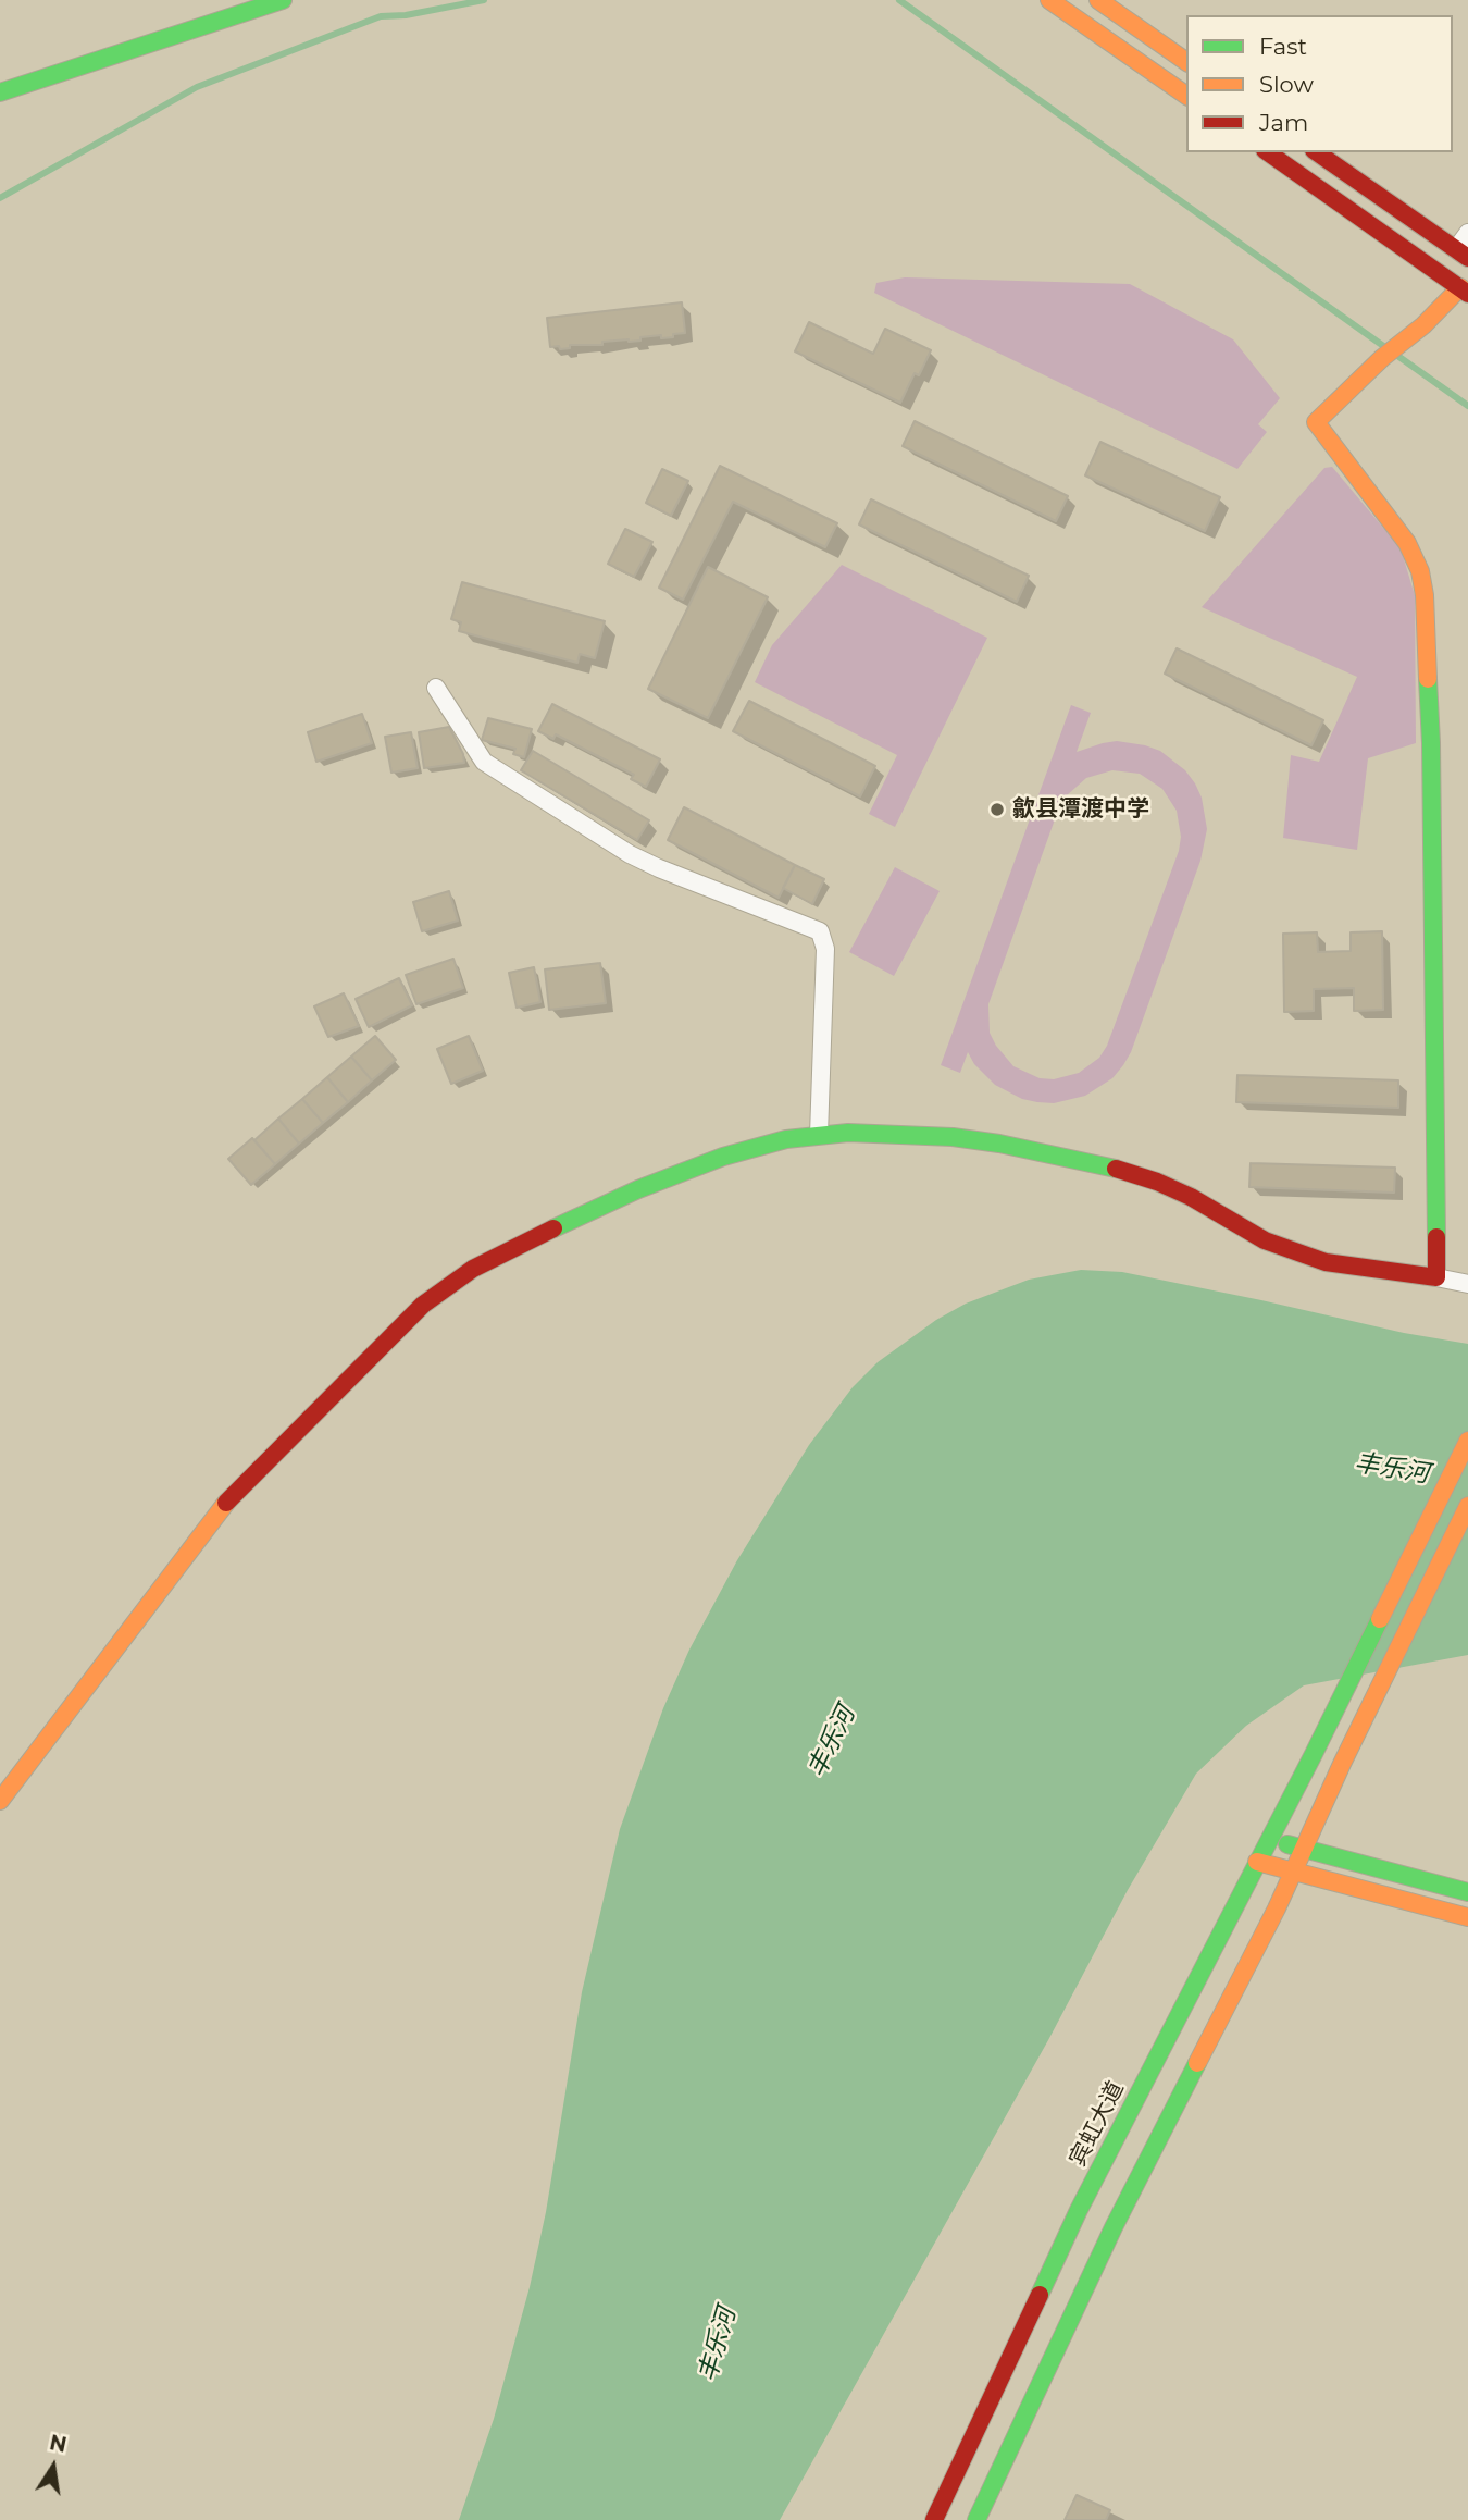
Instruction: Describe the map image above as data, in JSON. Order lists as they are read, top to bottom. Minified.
{"streets":{"street":["宾虹大道"]},"water":["丰乐河"],"places":["歙县潭渡中学"],"legend":["Fast","Slow","Jam"],"north":"top"}
